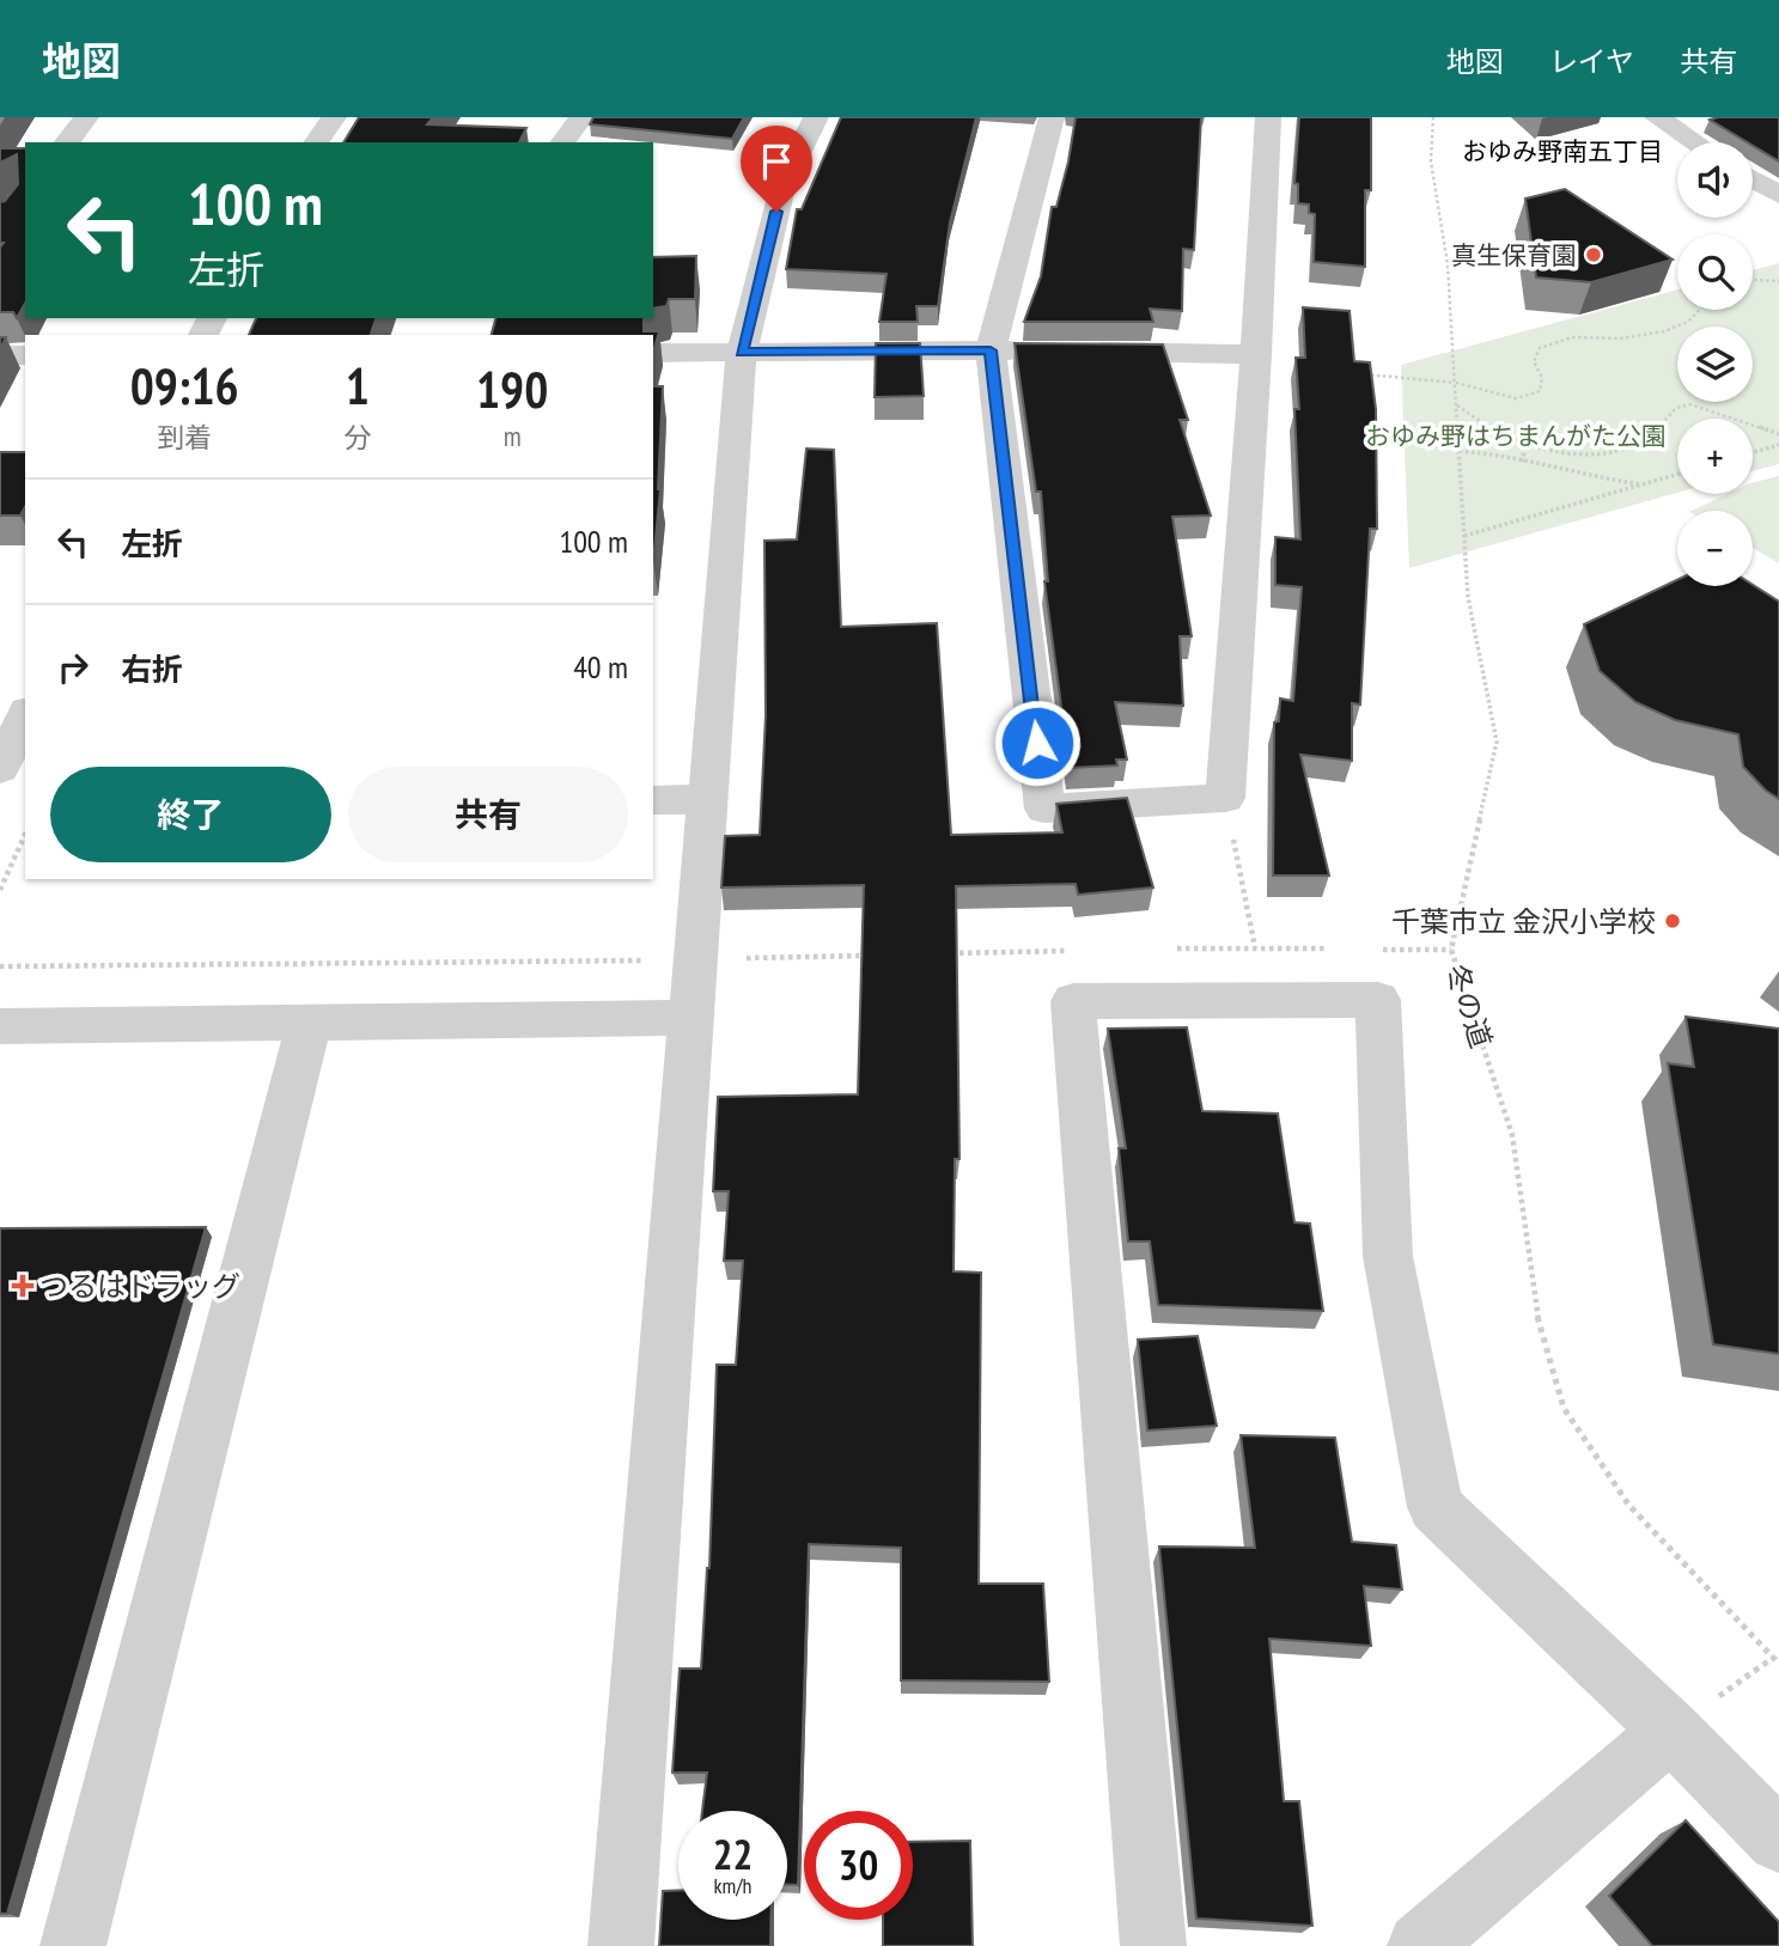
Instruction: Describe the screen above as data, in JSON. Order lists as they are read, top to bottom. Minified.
{"streets":{"path":["冬の道"]},"districts":["おゆみ野南五丁目"],"parks":["おゆみ野はちまんがた公園"],"places":{"other":["真生保育園","千葉市立 金沢小学校"],"health":["つるはドラッグ"]},"page":{"header":"地図","nav":["地図","レイヤ","共有"],"map_buttons":["+","−"],"turn":["100 m","左折"],"eta":["09:16","到着","1","分","190","m"],"list":[{"name":"左折","value":"100 m"},{"name":"右折","value":"40 m"}],"buttons":["終了","共有"],"speed":"22 km/h","limit":"30"}}
